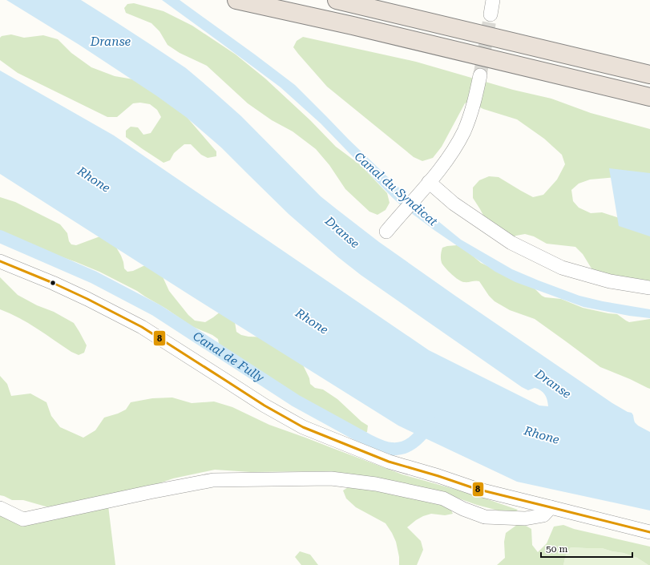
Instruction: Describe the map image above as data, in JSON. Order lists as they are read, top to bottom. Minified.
{"water":["Dranse","Rhone","Canal du Syndicat","Canal de Fully"],"lines":["transit line 8"],"scale_bar":"50 m"}
